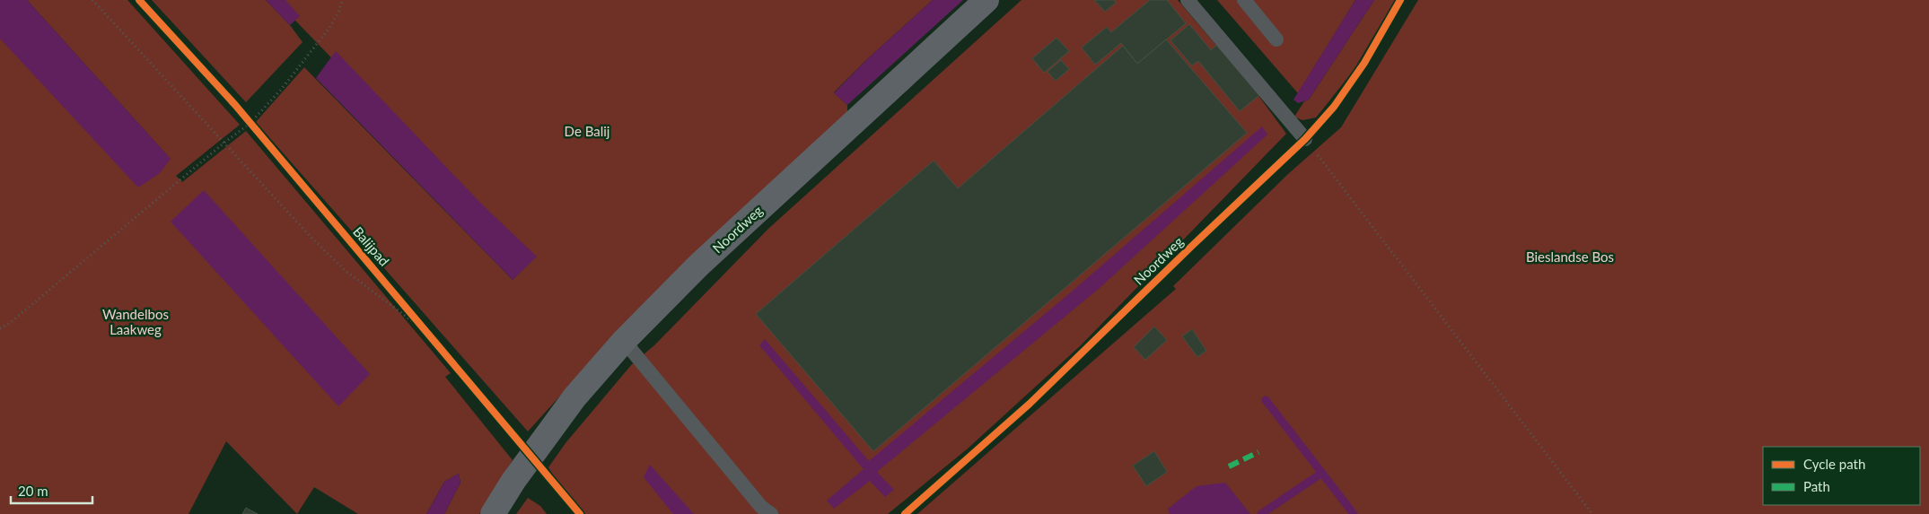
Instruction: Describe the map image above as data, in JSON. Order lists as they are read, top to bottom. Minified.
{"streets":{"main road":["Noordweg"],"cycle path":["Balijpad"]},"parks":["De Balij","Bieslandse Bos","Wandelbos Laakweg"],"legend":["Cycle path","Path"],"scale_bar":"20 m"}
